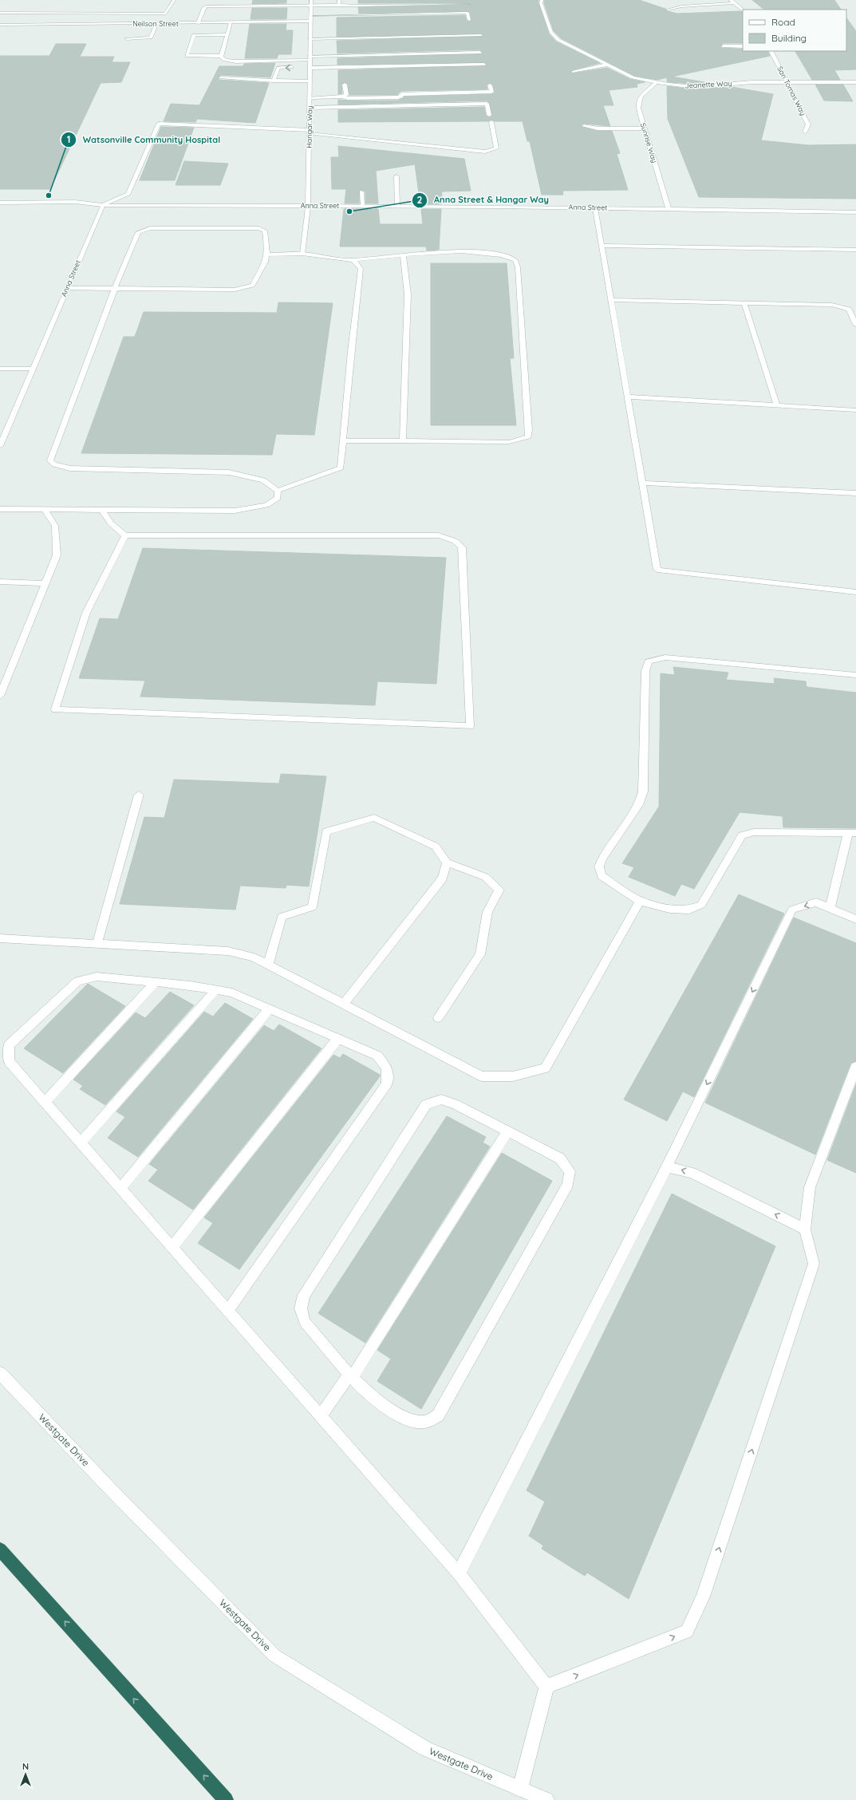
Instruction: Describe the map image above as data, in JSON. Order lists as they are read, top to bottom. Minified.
{"streets":{"street":["Neilson Street","Jeanette Way","San Tomas Way","Hangar Way","Sunrise Way","Anna Street","Westgate Drive"]},"crossings":[["Neilson Street","Hangar Way"],["Jeanette Way","San Tomas Way"],["Jeanette Way","Sunrise Way"],["Hangar Way","Anna Street"],["Sunrise Way","Anna Street"]],"places":["Watsonville Community Hospital","Anna Street & Hangar Way"],"legend":["Road","Building"],"north":"top"}
